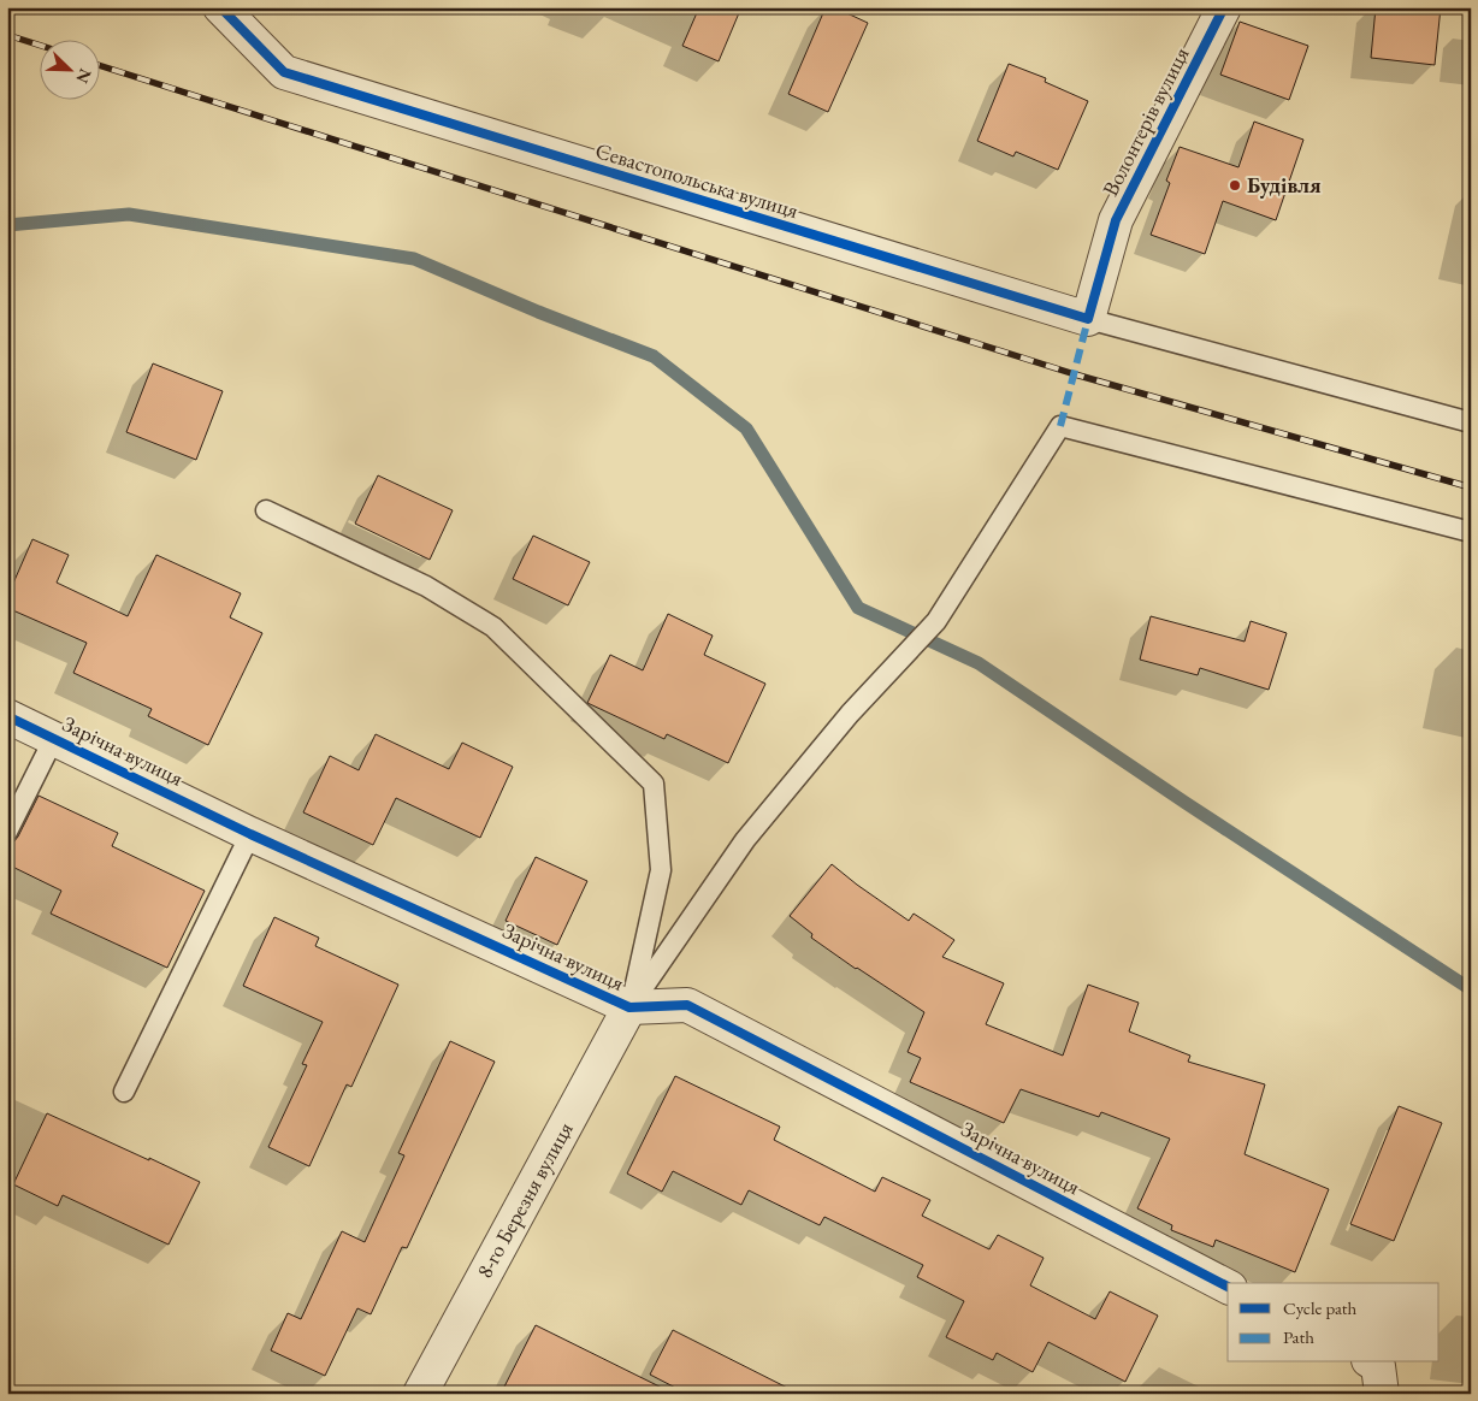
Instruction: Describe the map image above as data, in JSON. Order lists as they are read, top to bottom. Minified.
{"streets":{"street":["Волонтерів вулиця","Севастопольська вулиця","Зарічна вулиця","8-го Березня вулиця"]},"crossings":[["Волонтерів вулиця","Севастопольська вулиця"],["Зарічна вулиця","8-го Березня вулиця"]],"places":["Будівля"],"legend":["Cycle path","Path"],"north":"bottom right"}
